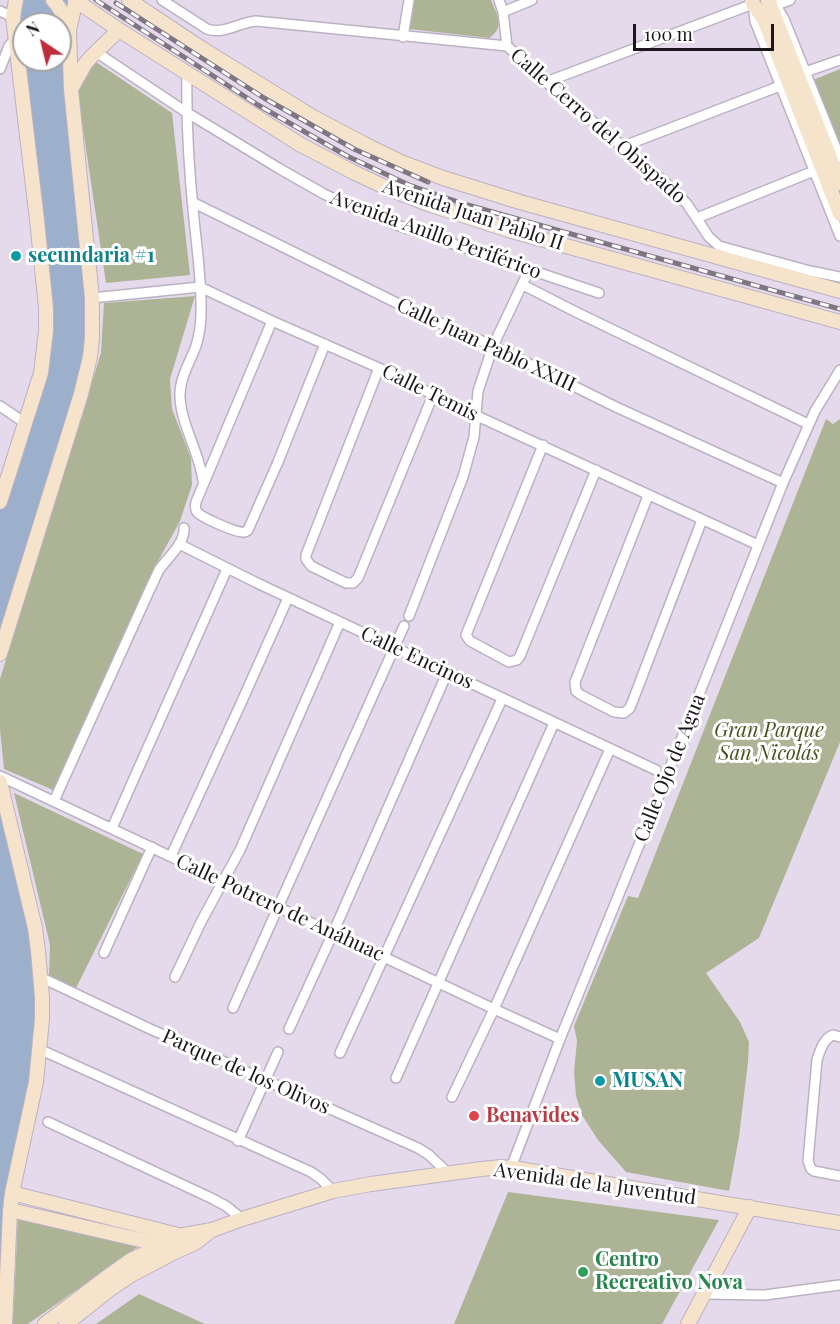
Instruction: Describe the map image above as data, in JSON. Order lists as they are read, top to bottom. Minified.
{"streets":{"main road":["Avenida Juan Pablo II","Avenida de la Juventud"],"street":["Calle Cerro del Obispado","Avenida Anillo Periférico","Calle Juan Pablo XXIII","Calle Temis","Calle Encinos","Calle Ojo de Agua","Calle Potrero de Anáhuac","Parque de los Olivos"]},"crossings":[["Calle Juan Pablo XXIII","Calle Ojo de Agua"],["Calle Temis","Calle Ojo de Agua"],["Calle Ojo de Agua","Calle Potrero de Anáhuac"],["Calle Ojo de Agua","Avenida de la Juventud"],["Parque de los Olivos","Avenida de la Juventud"]],"parks":["Gran Parque San Nicolás"],"places":["secundaria #1","MUSAN","Benavides","Centro Recreativo Nova"],"scale_bar":"100 m","north":"top left"}
